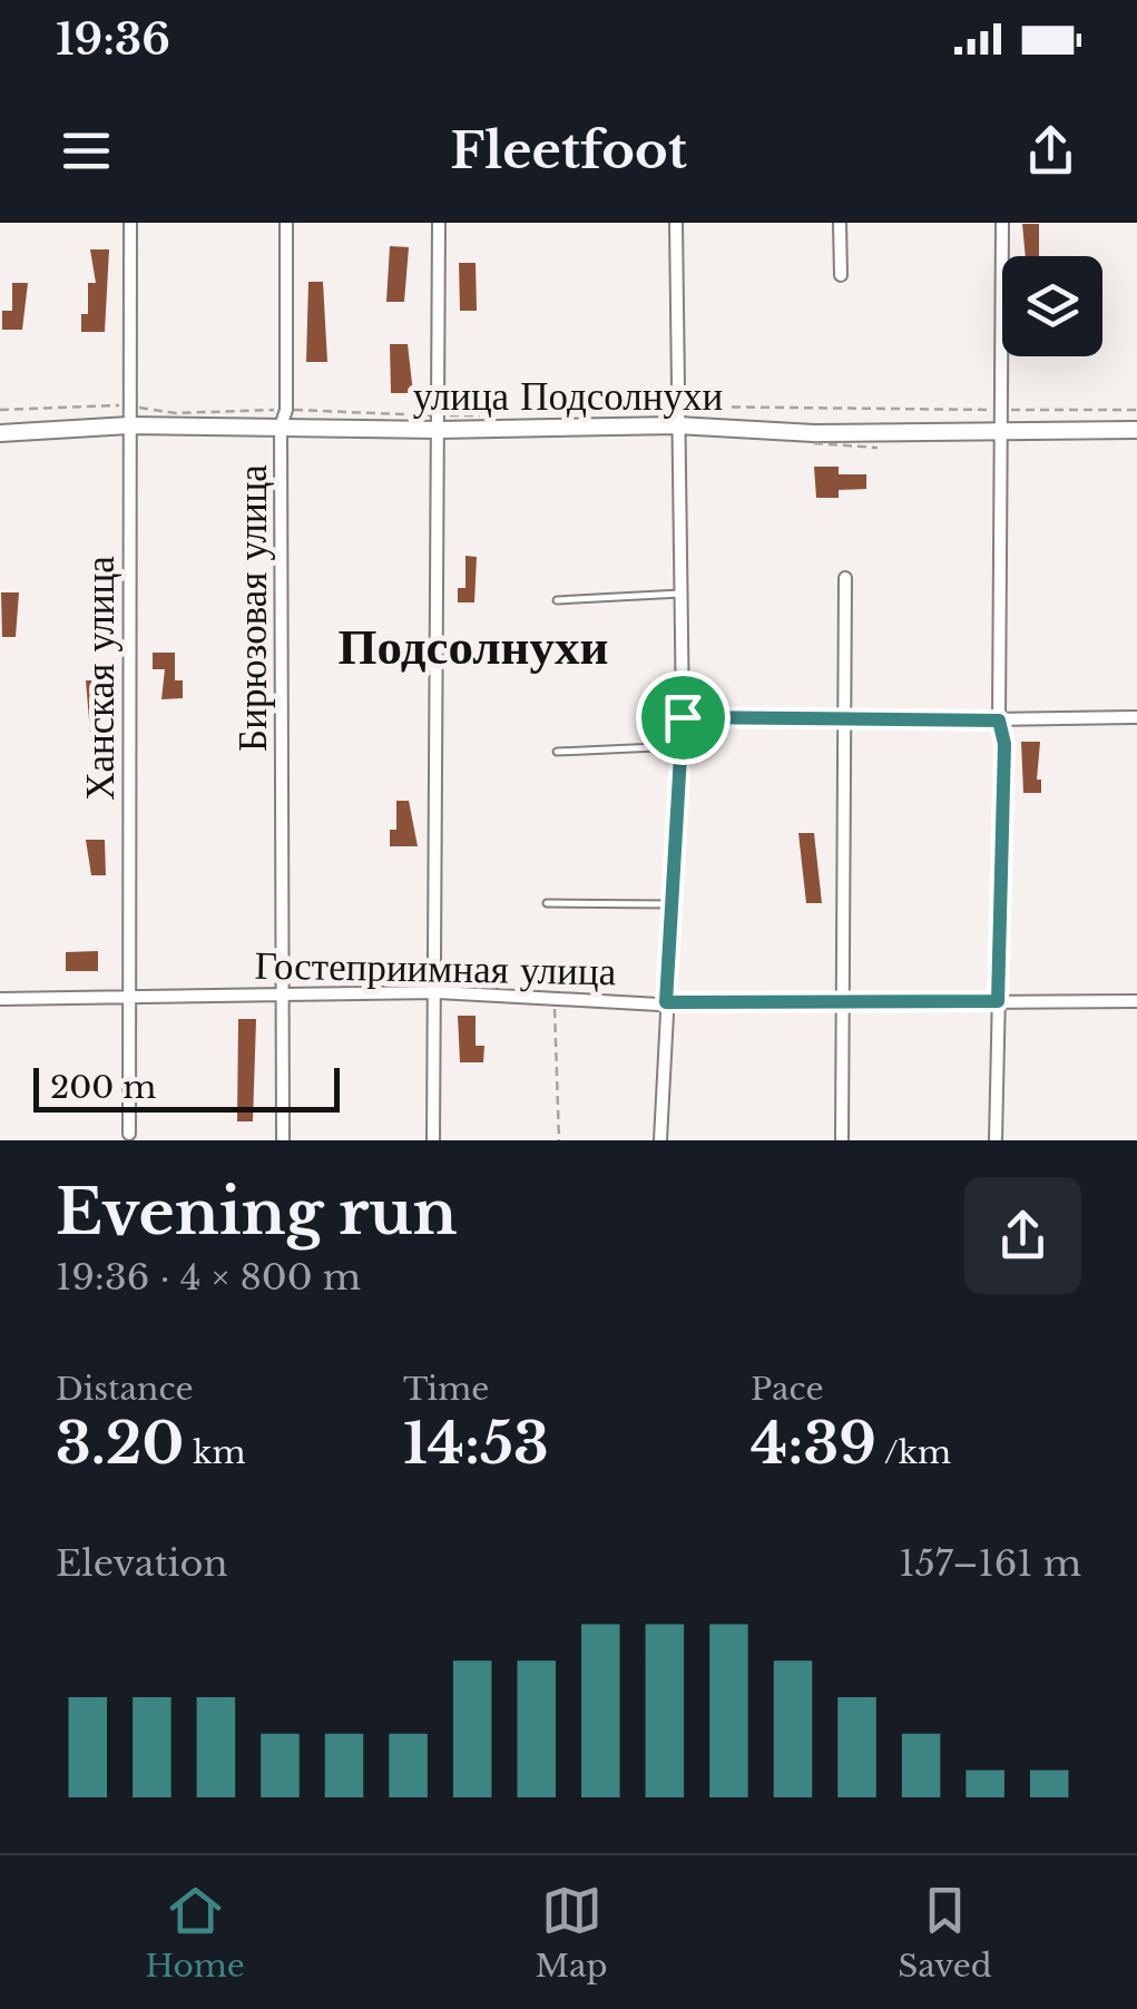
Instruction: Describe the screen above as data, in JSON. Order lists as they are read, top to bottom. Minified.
{"streets":{"street":["улица Подсолнухи","Бирюзовая улица","Ханская улица","Гостеприимная улица"]},"crossings":[["улица Подсолнухи","Бирюзовая улица"],["улица Подсолнухи","Ханская улица"],["Бирюзовая улица","Гостеприимная улица"],["Ханская улица","Гостеприимная улица"]],"districts":["Подсолнухи"],"scale_bar":"200 m","page":{"status":"19:36","header":"Fleetfoot","scale":"200 m","heading":["Evening run","19:36 · 4 × 800 m"],"stats":[["Distance","3.20 km"],["Time","14:53"],["Pace","4:39 /km"]],"chart":["Elevation","157–161 m"],"tabs":["Home","Map","Saved"]}}
